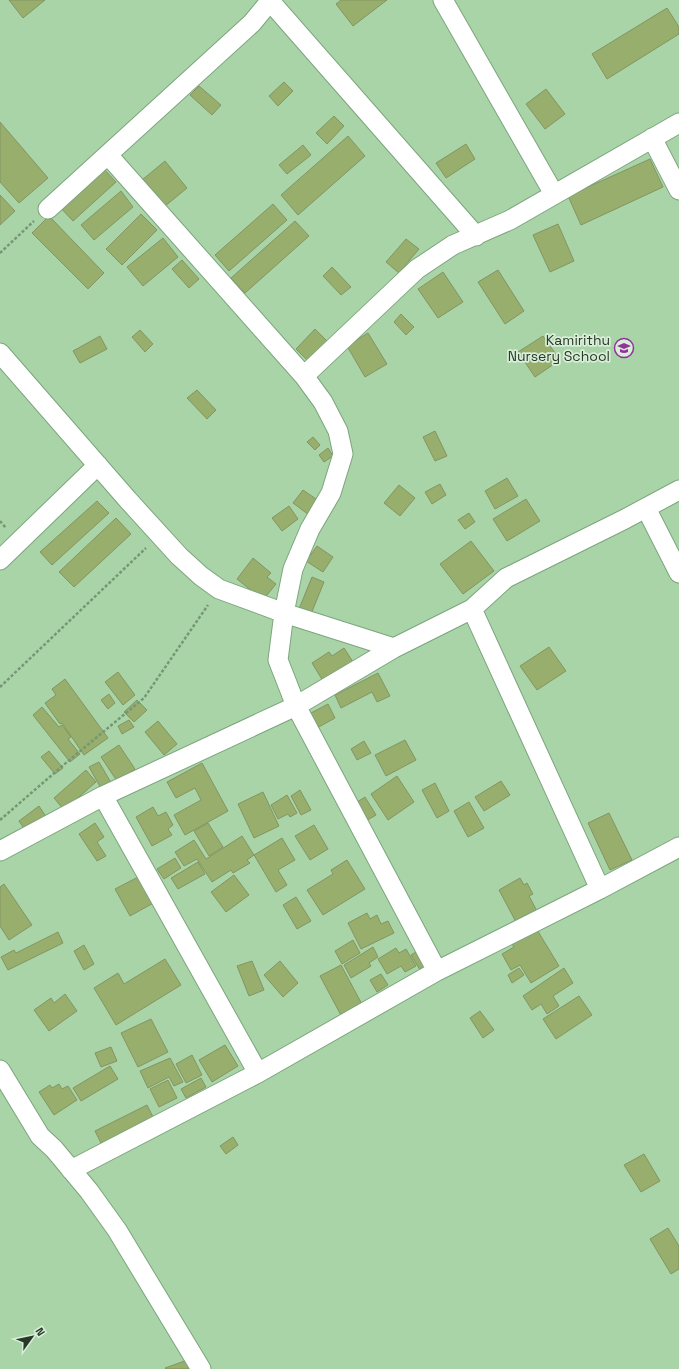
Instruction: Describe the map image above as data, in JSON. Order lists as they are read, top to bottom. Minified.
{"places":{"school or university":["Kamirithu Nursery School"]},"north":"top right"}
